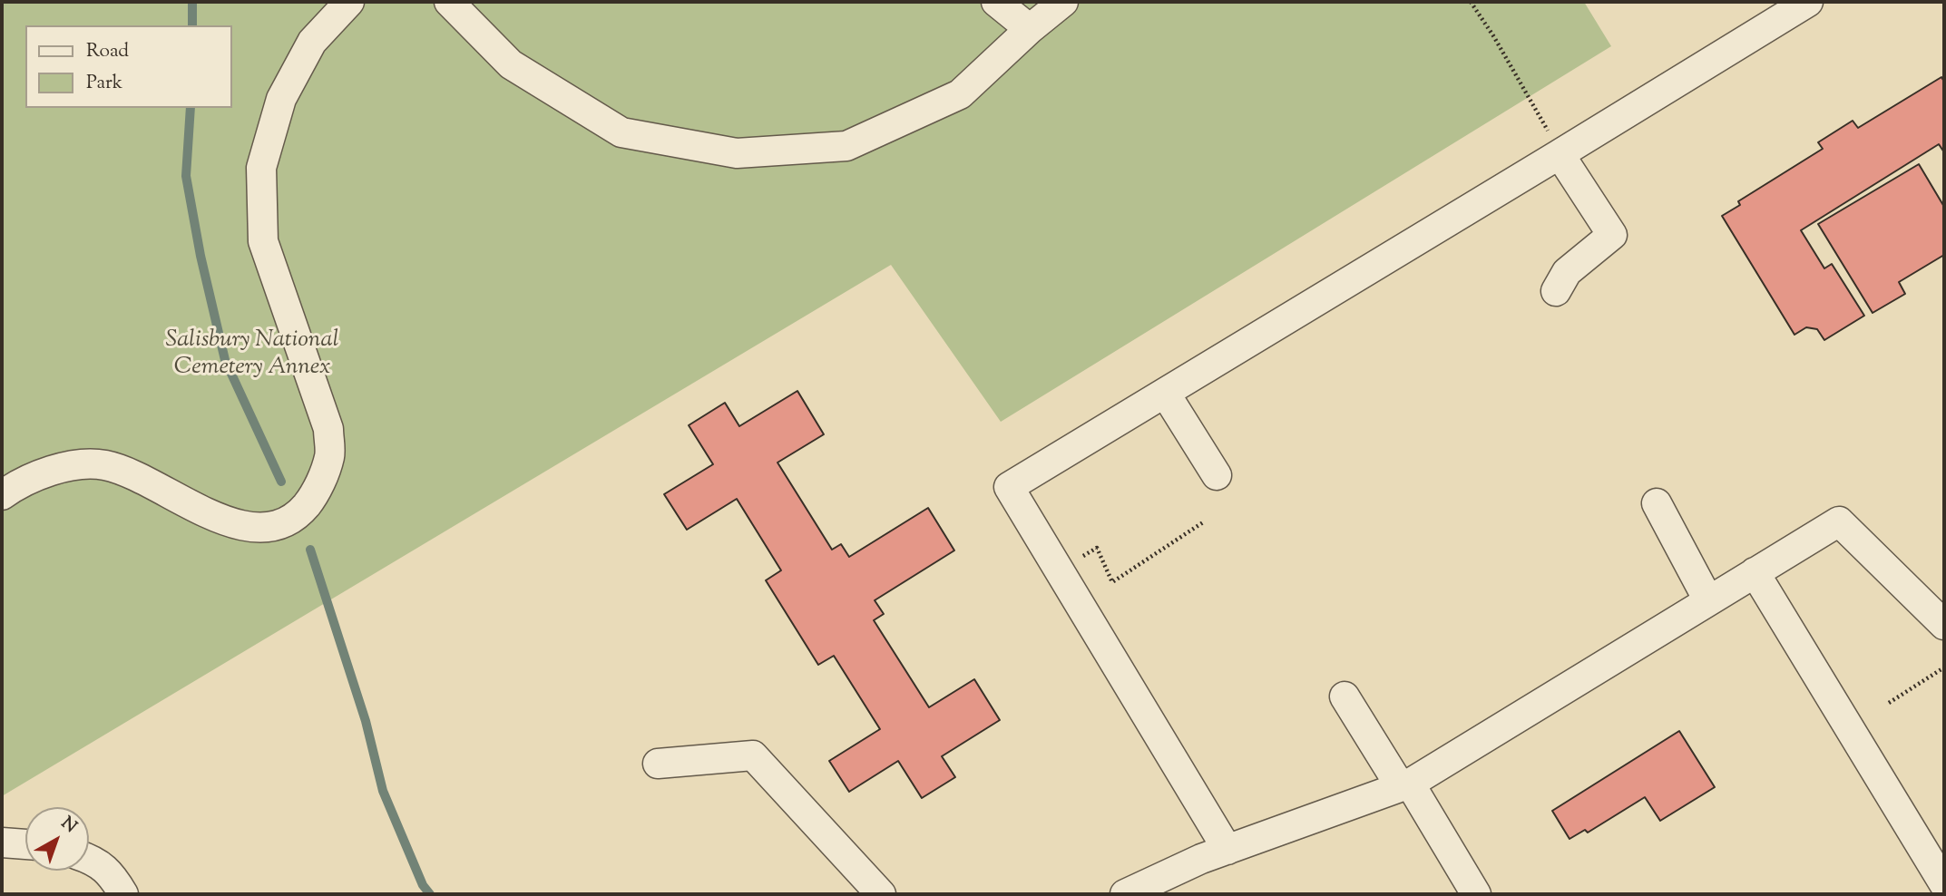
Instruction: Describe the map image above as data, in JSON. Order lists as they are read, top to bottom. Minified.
{"parks":["Salisbury National Cemetery Annex"],"legend":["Road","Park"],"north":"top right"}
